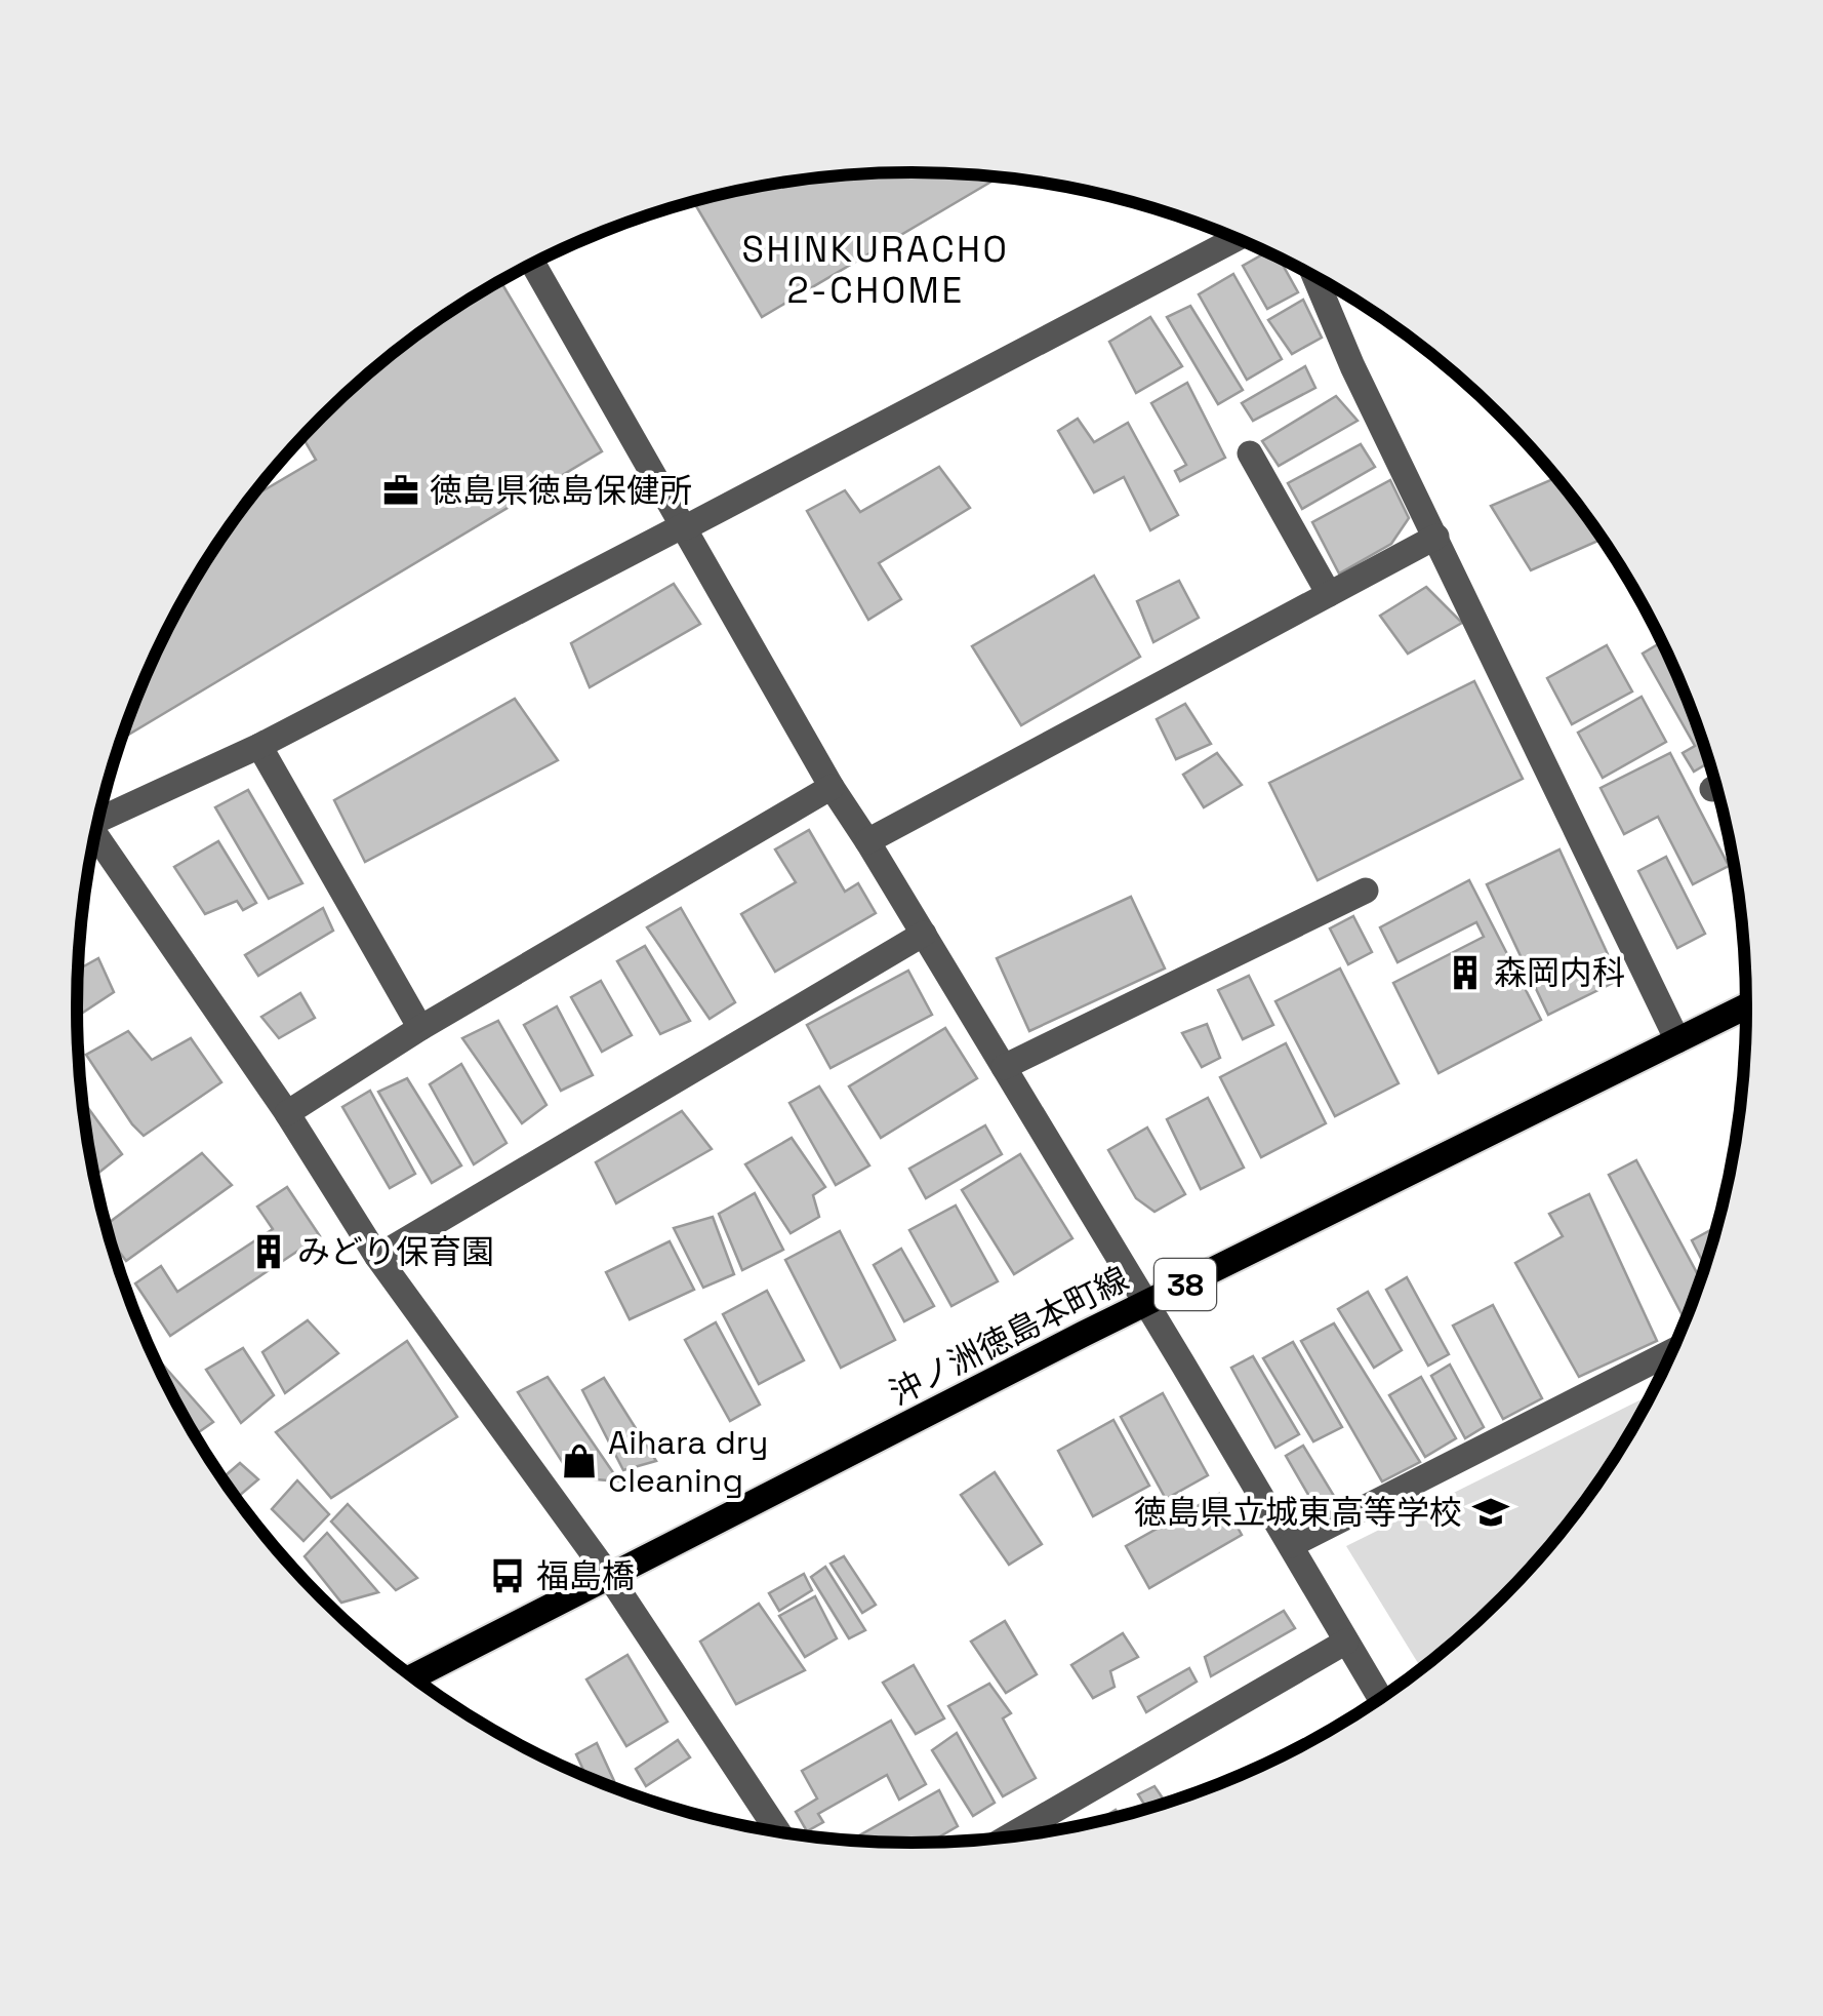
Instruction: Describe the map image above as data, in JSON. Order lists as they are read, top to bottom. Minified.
{"streets":{"main road":["38","沖ノ洲徳島本町線"]},"districts":["SHINKURACHO 2-CHOME"],"places":{"office":["徳島県徳島保健所"],"building":["森岡内科","みどり保育園"],"shop":["Aihara dry cleaning"],"school or university":["徳島県立城東高等学校"],"bus stop":["福島橋"]}}
